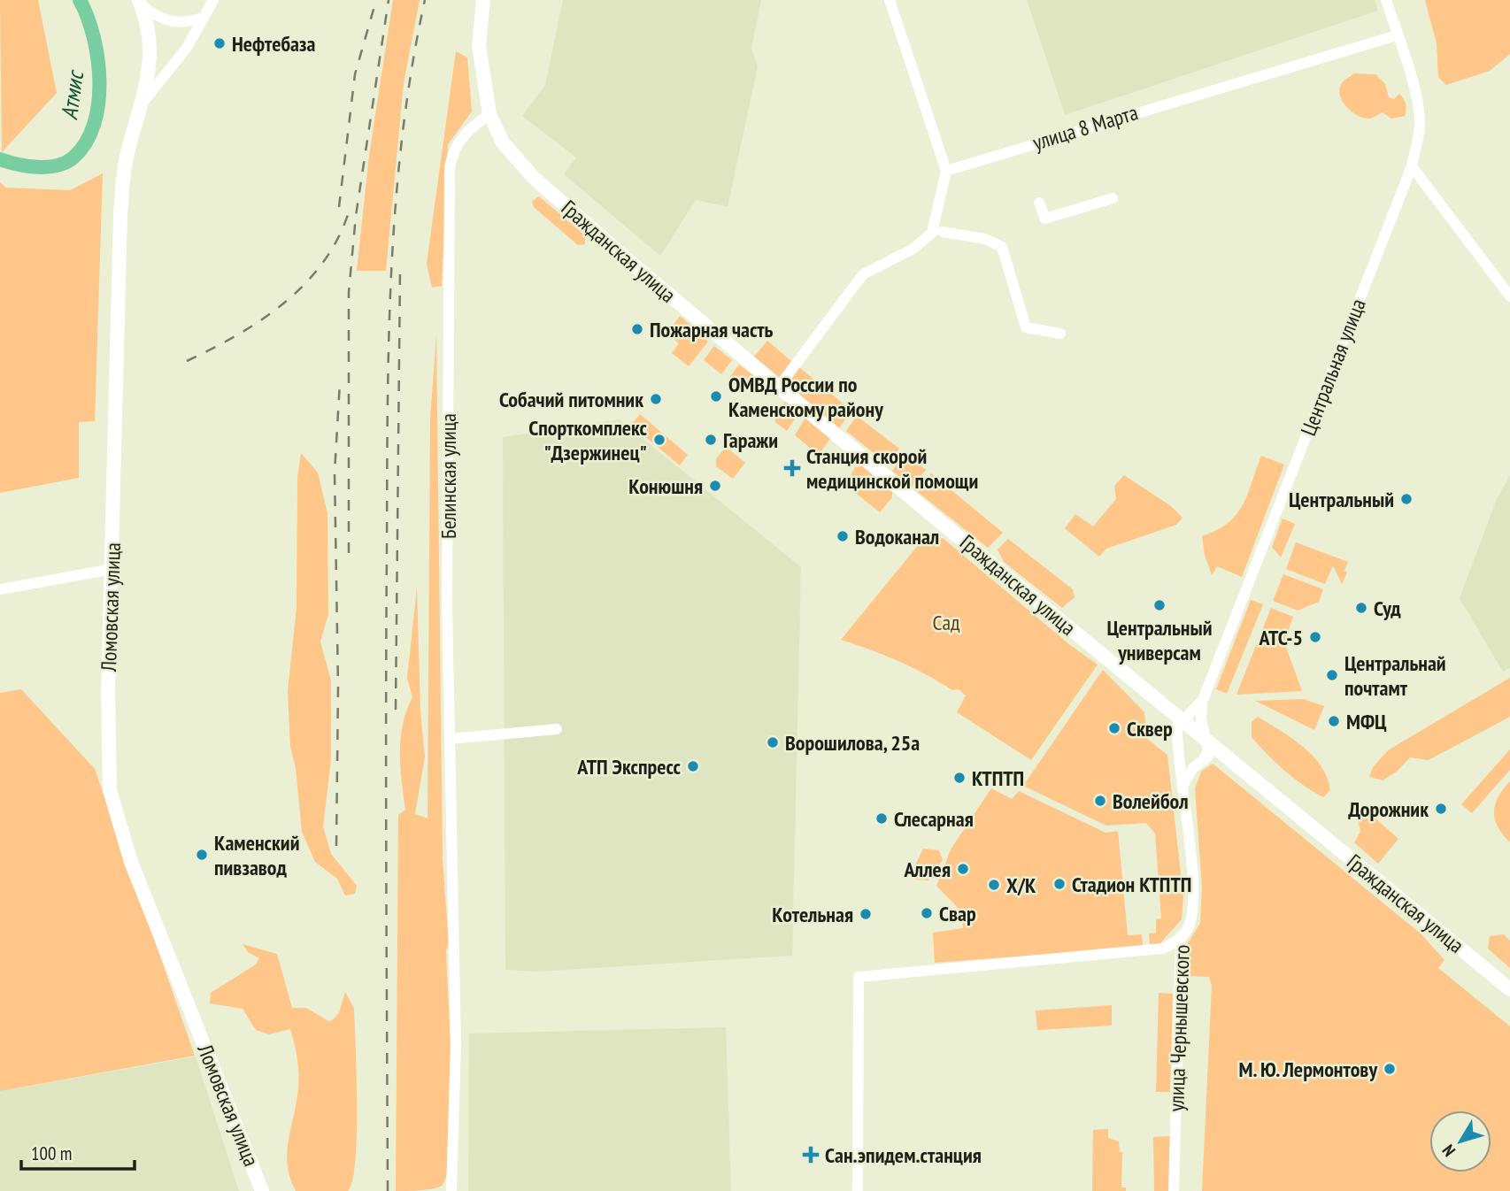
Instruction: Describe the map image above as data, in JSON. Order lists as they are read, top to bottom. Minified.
{"streets":{"main road":["Гражданская улица","Ломовская улица"],"street":["улица 8 Марта","Центральная улица","Белинская улица","улица Чернышевского"]},"crossings":[["улица 8 Марта","Центральная улица"],["Гражданская улица","Центральная улица"],["Гражданская улица","Белинская улица"],["Гражданская улица","улица Чернышевского"],["Центральная улица","улица Чернышевского"]],"water":["Атмис"],"parks":["Сад"],"places":{"other":["Нефтебаза","Пожарная часть","ОМВД России по Каменскому району","Собачий питомник","Спорткомплекс \"Дзержинец\"","Гаражи","Конюшня","Центральный","Водоканал","Центральный универсам","Суд","АТС-5","Центральнай почтамт","МФЦ","Сквер","Ворошилова, 25а","АТП Экспресс","КТПТП","Волейбол","Дорожник","Слесарная","Каменский пивзавод","Аллея","Стадион КТПТП","Х/К","Свар","Котельная","М. Ю. Лермонтову"],"health":["Станция скорой медицинской помощи","Сан.эпидем.станция"]},"scale_bar":"100 m","north":"bottom left"}
